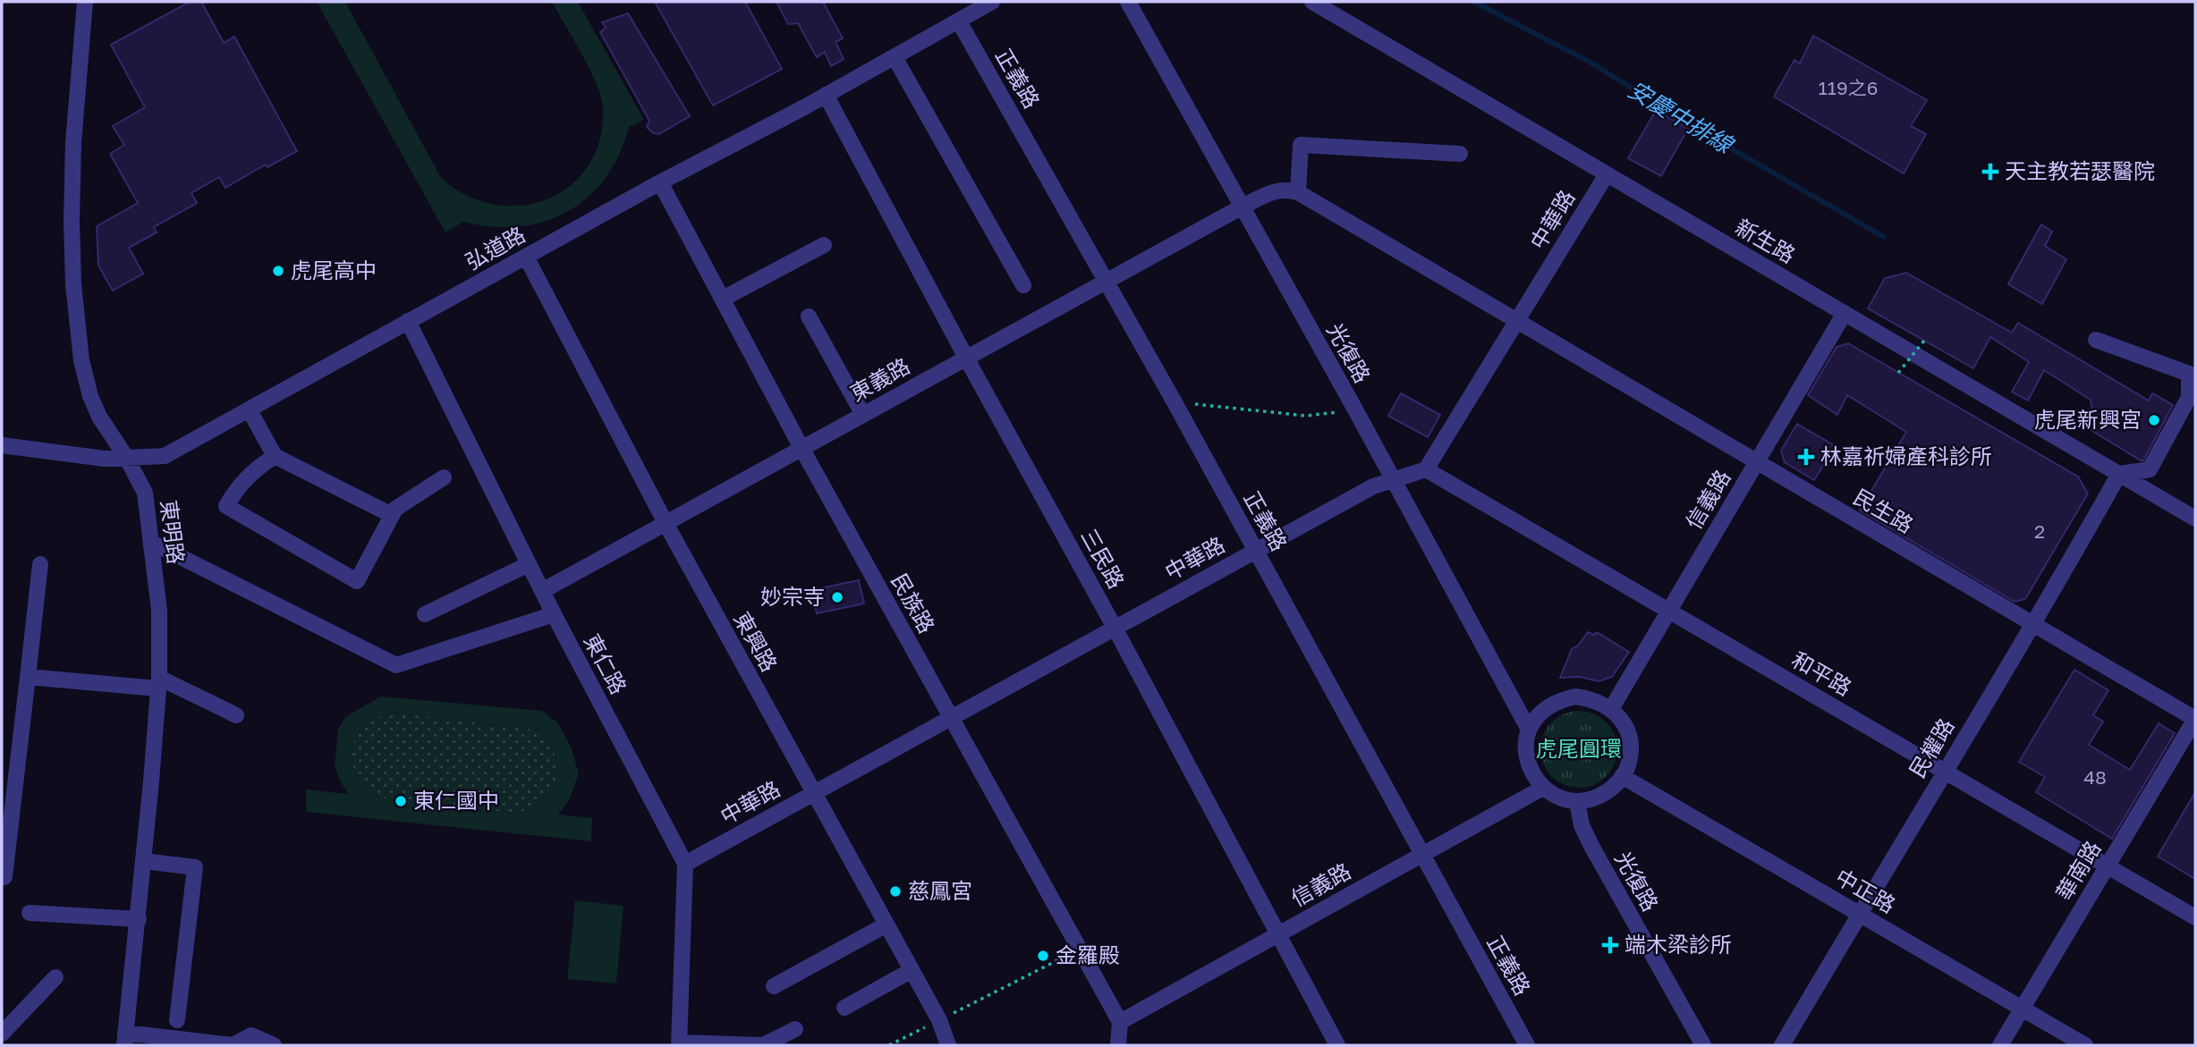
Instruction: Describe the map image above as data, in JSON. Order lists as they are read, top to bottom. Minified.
{"streets":{"street":["正義路","中華路","新生路","弘道路","光復路","東義路","信義路","民生路","東明路","三民路","民族路","東興路","東仁路","和平路","民權路","華南路","中正路"]},"crossings":[["正義路","中華路"],["正義路","弘道路"],["正義路","東義路"],["正義路","信義路"],["中華路","新生路"],["中華路","光復路"],["中華路","民生路"],["中華路","三民路"],["中華路","民族路"],["中華路","東興路"],["中華路","東仁路"],["中華路","和平路"],["新生路","信義路"],["新生路","民權路"],["弘道路","東明路"],["弘道路","三民路"],["弘道路","民族路"],["弘道路","東興路"],["弘道路","東仁路"],["光復路","東義路"],["光復路","信義路"],["光復路","中正路"],["東義路","民生路"],["東義路","三民路"],["東義路","民族路"],["東義路","東興路"],["東義路","東仁路"],["信義路","民生路"],["信義路","三民路"],["信義路","民族路"],["信義路","和平路"],["信義路","中正路"],["民生路","民權路"],["民生路","華南路"],["和平路","民權路"],["和平路","華南路"],["民權路","中正路"],["華南路","中正路"]],"water":["安慶中排線"],"parks":["虎尾圓環"],"places":{"health":["天主教若瑟醫院","林嘉祈婦產科診所","端木梁診所"],"other":["虎尾高中","虎尾新興宮","妙宗寺","東仁國中","慈鳳宮","金羅殿"]},"house_numbers":["119之6","2","48"]}
